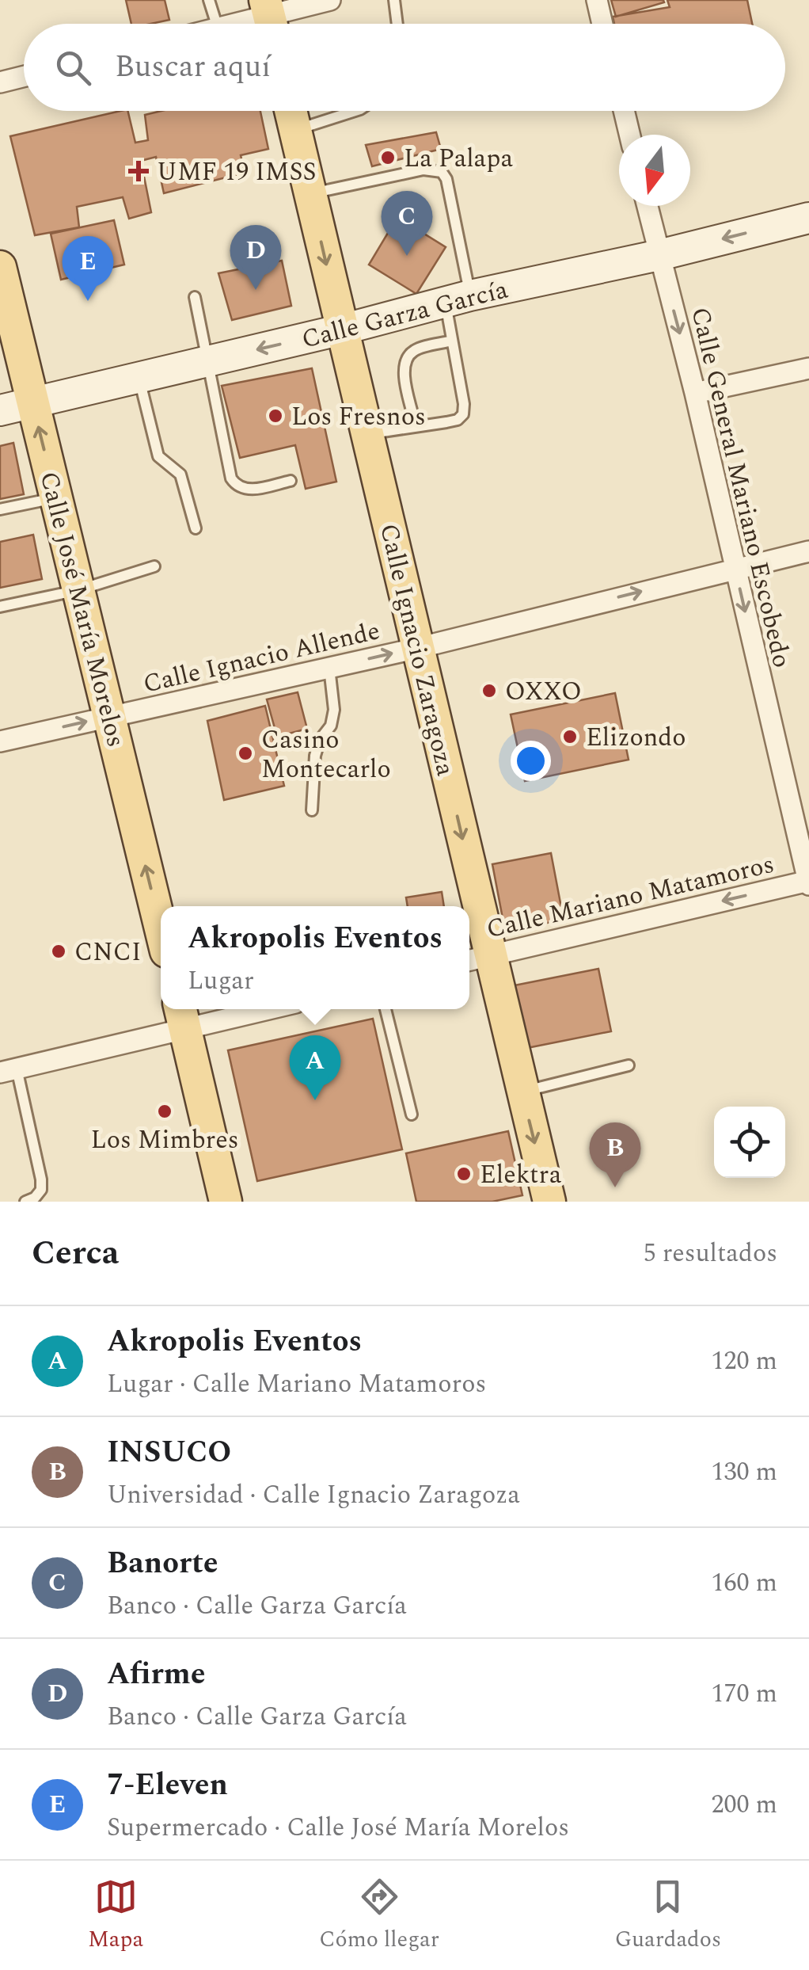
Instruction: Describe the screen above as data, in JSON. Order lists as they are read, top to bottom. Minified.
{"streets":{"main road":["Calle José María Morelos","Calle Ignacio Zaragoza"],"street":["Calle Garza García","Calle General Mariano Escobedo","Calle Ignacio Allende","Calle Mariano Matamoros"]},"crossings":[["Calle Garza García","Calle General Mariano Escobedo"],["Calle Garza García","Calle José María Morelos"],["Calle Garza García","Calle Ignacio Zaragoza"],["Calle General Mariano Escobedo","Calle Ignacio Allende"],["Calle General Mariano Escobedo","Calle Mariano Matamoros"],["Calle José María Morelos","Calle Ignacio Allende"],["Calle Ignacio Zaragoza","Calle Ignacio Allende"],["Calle Ignacio Zaragoza","Calle Mariano Matamoros"]],"one_way":["Calle General Mariano Escobedo","Calle José María Morelos","Calle Ignacio Zaragoza","Calle Ignacio Allende","Calle Mariano Matamoros"],"places":{"other":["La Palapa","Los Fresnos","OXXO","Elizondo","Casino Montecarlo","CNCI","Los Mimbres","Elektra"],"health":["UMF 19 IMSS"]},"north":"bottom","page":{"search":"Buscar aquí","pins":["C","D","E","A","B"],"popup":["Akropolis Eventos","Lugar"],"heading":["Cerca","5 resultados"],"list":[{"mark":"A","name":"Akropolis Eventos","note":"Lugar · Calle Mariano Matamoros","value":"120 m"},{"mark":"B","name":"INSUCO","note":"Universidad · Calle Ignacio Zaragoza","value":"130 m"},{"mark":"C","name":"Banorte","note":"Banco · Calle Garza García","value":"160 m"},{"mark":"D","name":"Afirme","note":"Banco · Calle Garza García","value":"170 m"},{"mark":"E","name":"7-Eleven","note":"Supermercado · Calle José María Morelos","value":"200 m"}],"nav":["Mapa","Cómo llegar","Guardados"]}}
